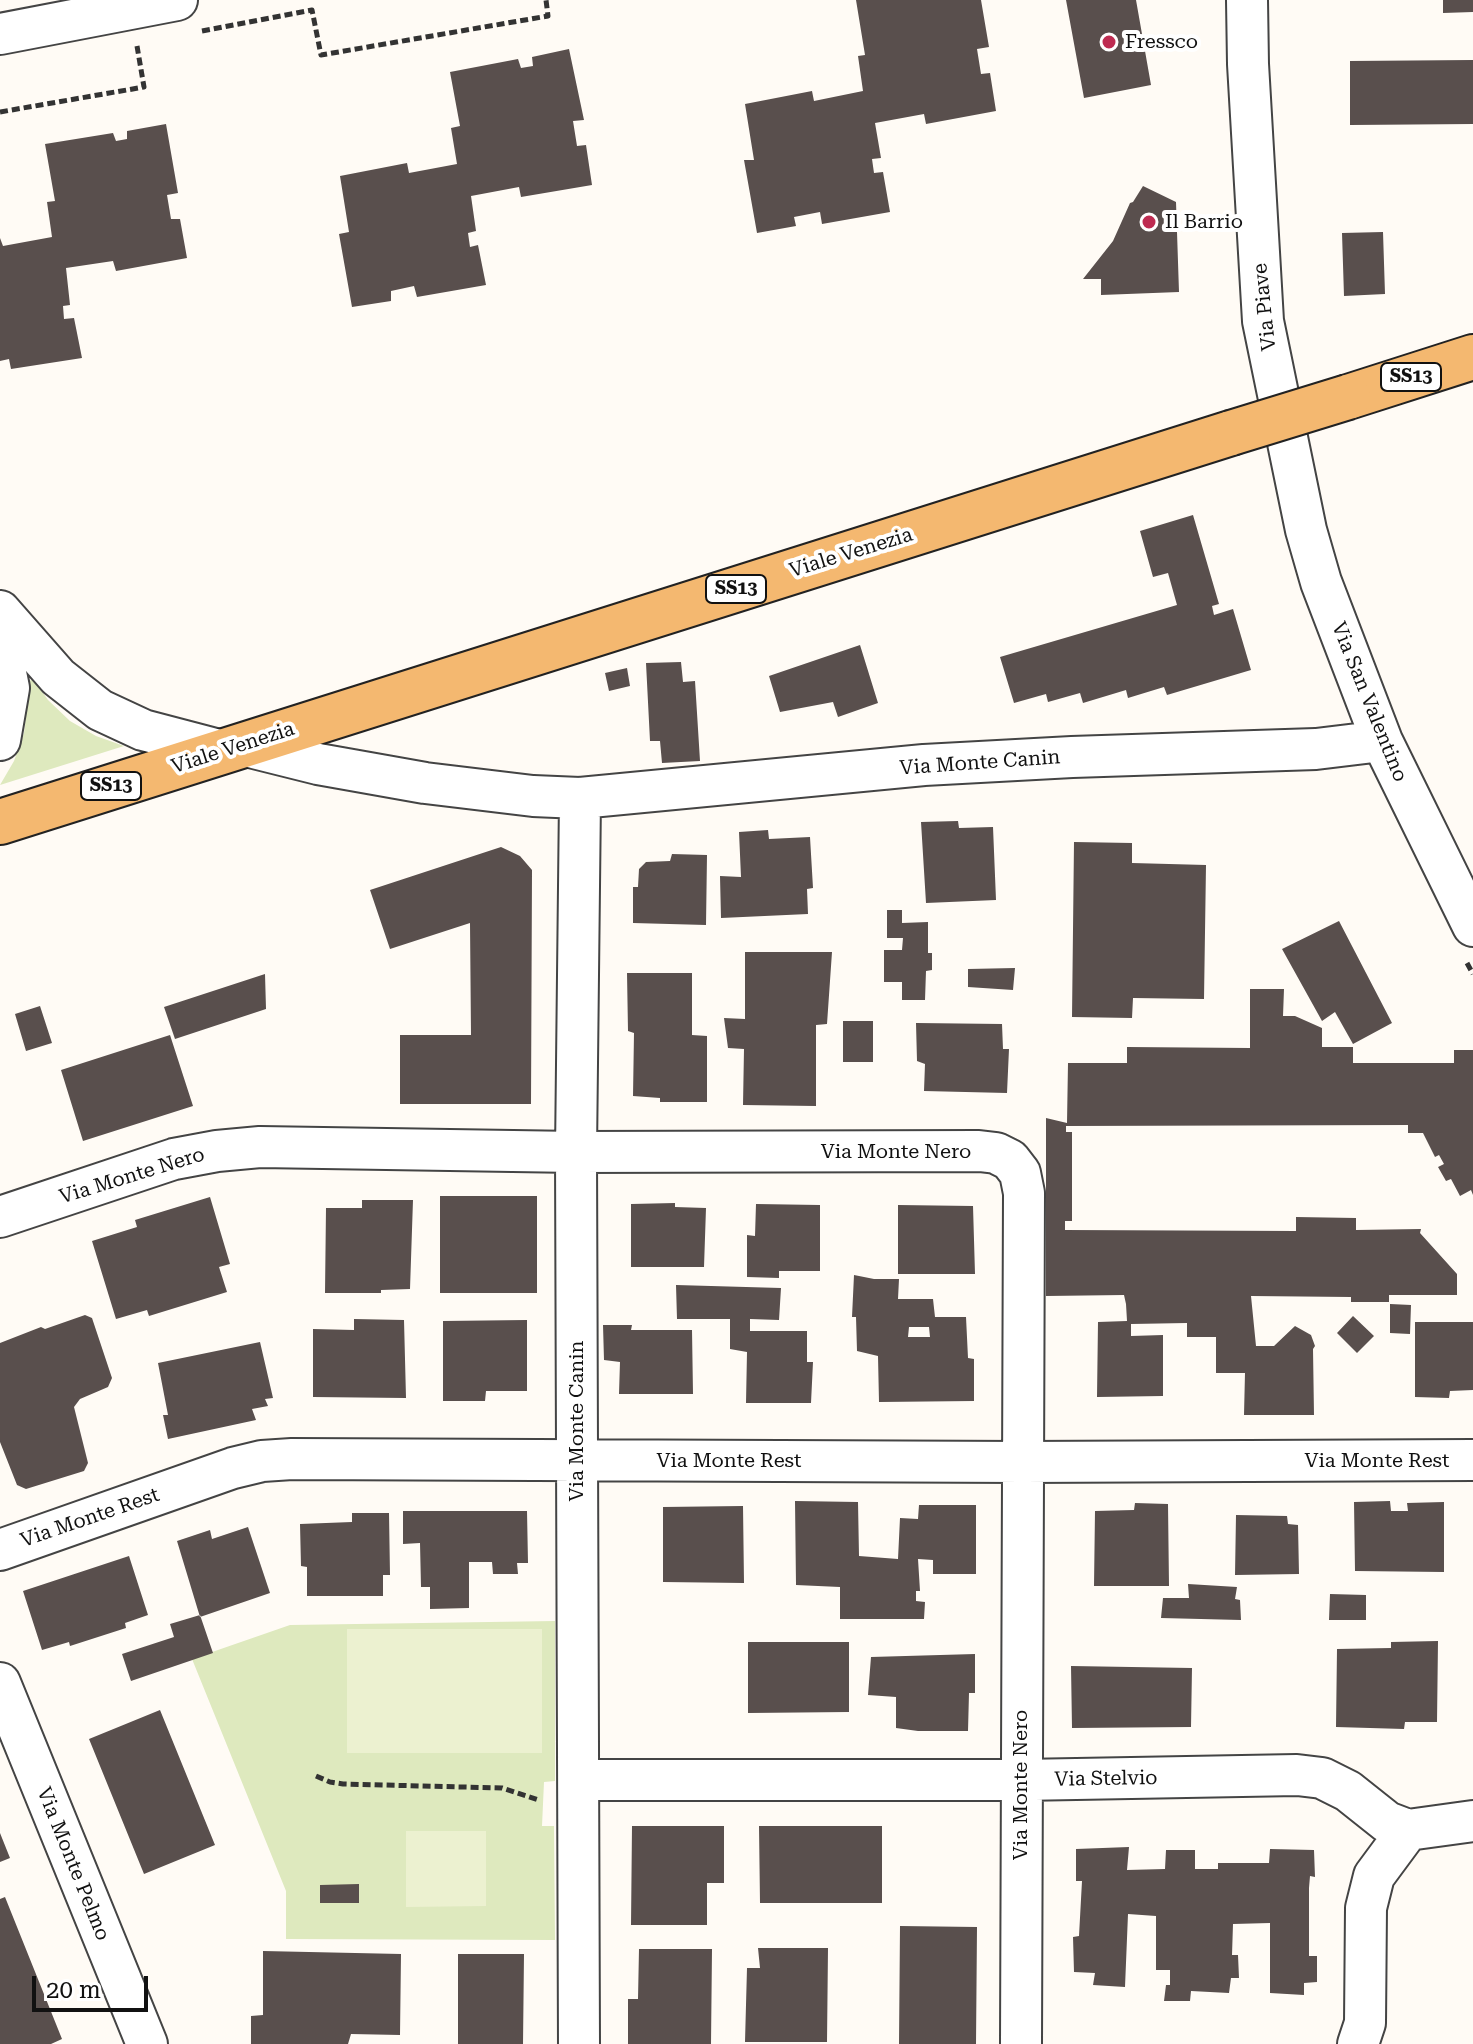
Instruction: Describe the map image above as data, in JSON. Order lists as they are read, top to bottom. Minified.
{"streets":{"main road":["SS13","Viale Venezia"],"street":["Via Piave","Via San Valentino","Via Monte Canin","Via Monte Nero","Via Monte Rest","Via Stelvio","Via Monte Pelmo"]},"crossings":[["Via Piave","Via San Valentino"],["Viale Venezia","Via Monte Canin"],["Via San Valentino","Via Monte Canin"],["Via Monte Canin","Via Monte Nero"],["Via Monte Canin","Via Monte Rest"],["Via Monte Canin","Via Stelvio"],["Via Monte Nero","Via Monte Rest"],["Via Monte Nero","Via Stelvio"]],"places":["Fressco","Il Barrio"],"scale_bar":"20 m"}
